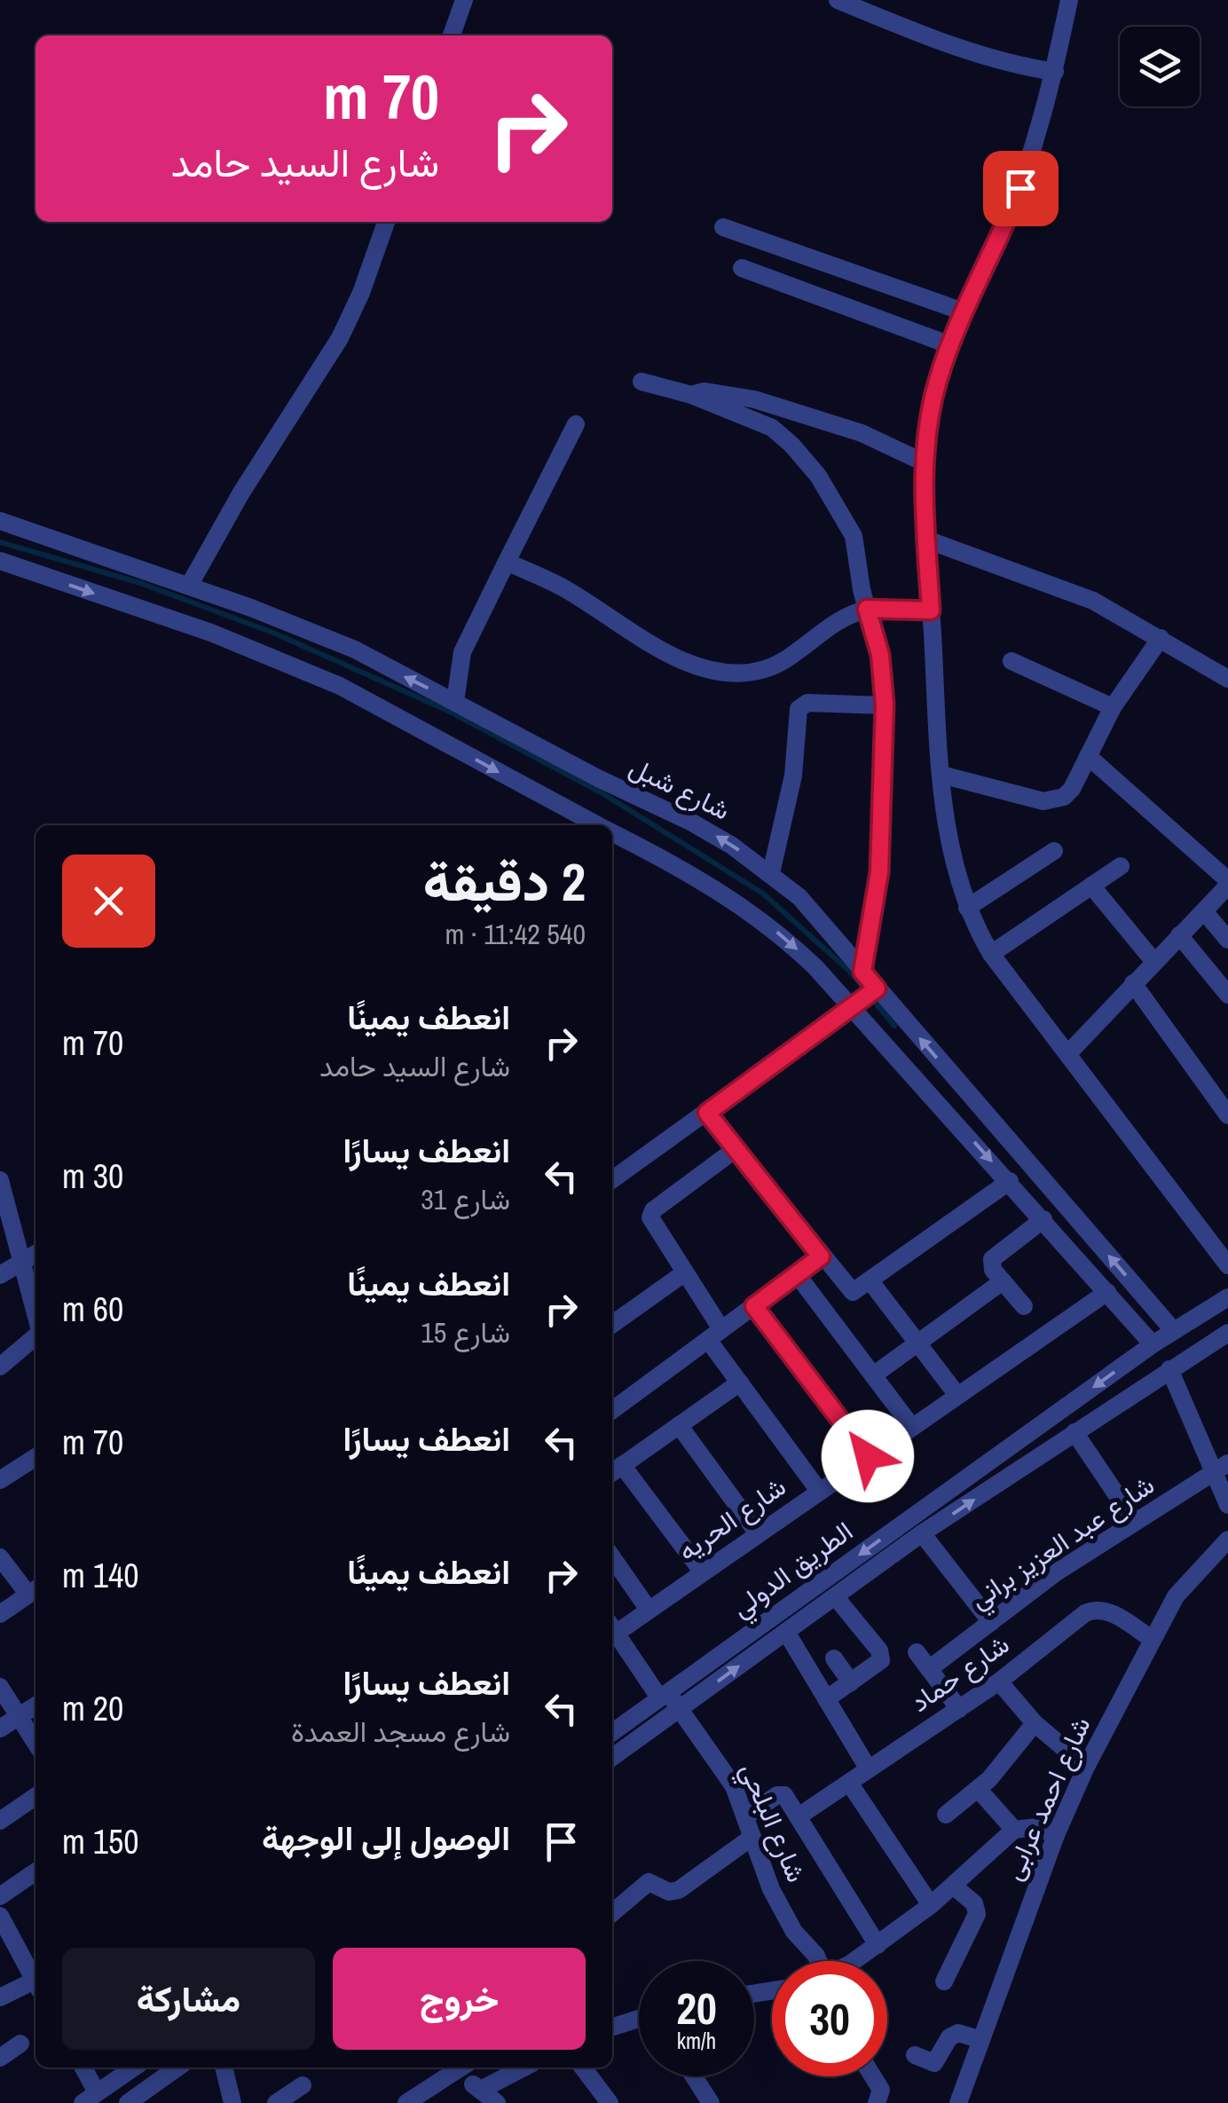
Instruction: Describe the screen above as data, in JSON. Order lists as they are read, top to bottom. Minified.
{"streets":{"street":["شارع شبل","شارع الحريه","شارع عبد العزيز براني","الطريق الدولي","شارع حماد","شارع احمد عرابى","شارع البلحي"]},"crossings":[["شارع شبل","الطريق الدولي"],["الطريق الدولي","شارع البلحي"],["شارع حماد","شارع احمد عرابى"]],"page":{"turn":["70 m","شارع السيد حامد"],"heading":["2 دقيقة","540 m · 11:42"],"list":[{"name":"انعطف يمينًا","note":"شارع السيد حامد","value":"70 m"},{"name":"انعطف يسارًا","note":"شارع 31","value":"30 m"},{"name":"انعطف يمينًا","note":"شارع 15","value":"60 m"},{"name":"انعطف يسارًا","value":"70 m"},{"name":"انعطف يمينًا","value":"140 m"},{"name":"انعطف يسارًا","note":"شارع مسجد العمدة","value":"20 m"},{"name":"الوصول إلى الوجهة","value":"150 m"}],"buttons":["خروج","مشاركة"],"speed":"20 km/h","limit":"30"}}
